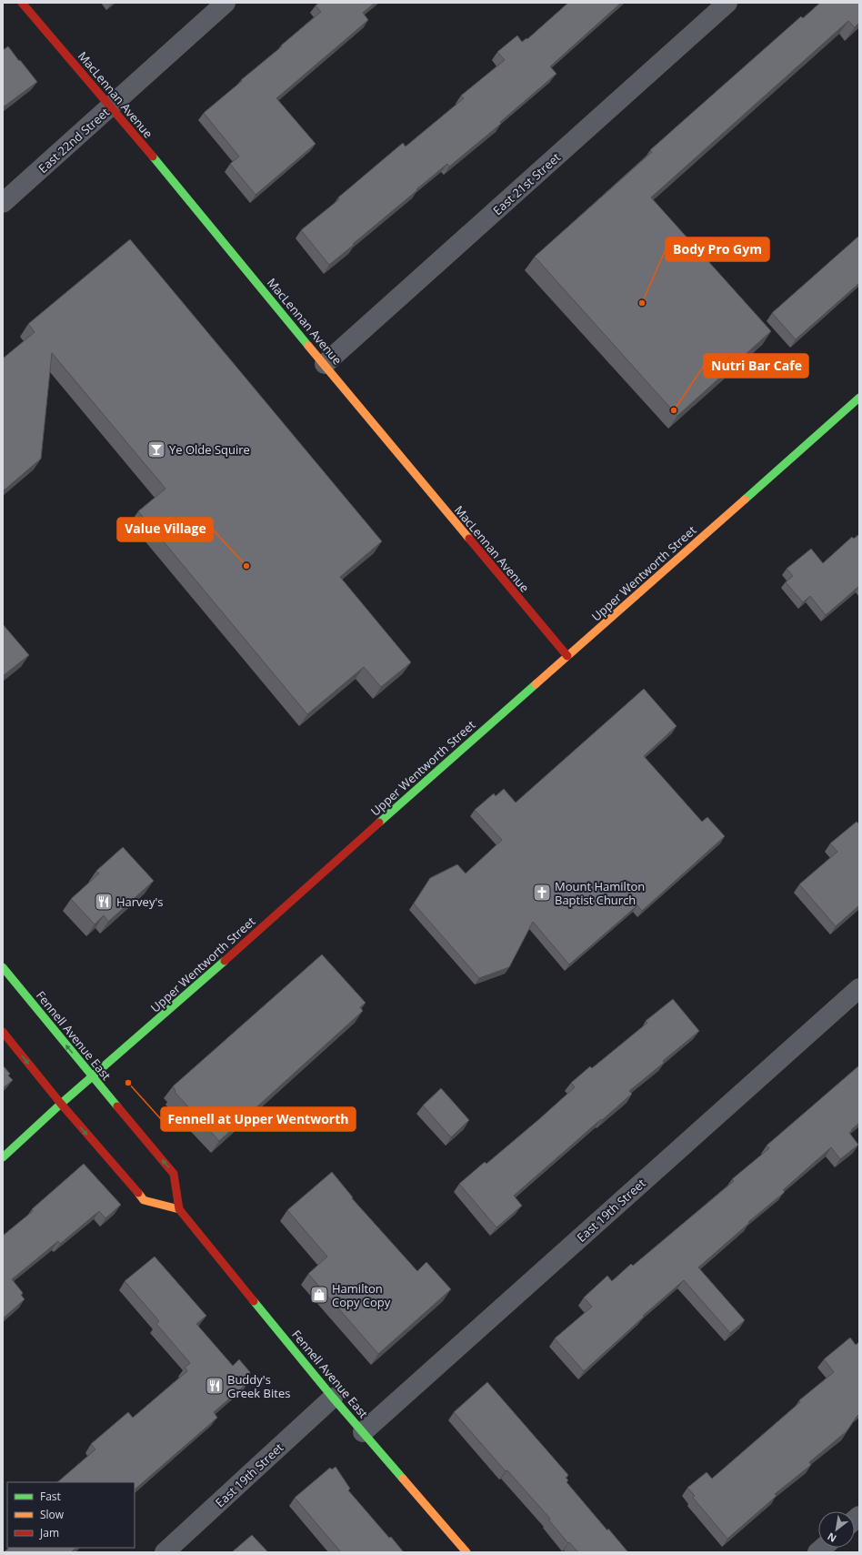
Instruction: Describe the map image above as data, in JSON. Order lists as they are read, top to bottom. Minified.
{"streets":{"main road":["MacLennan Avenue","Upper Wentworth Street","Fennell Avenue East"],"street":["East 22nd Street","East 21st Street","East 19th Street"]},"crossings":[["MacLennan Avenue","East 22nd Street"],["MacLennan Avenue","East 21st Street"],["MacLennan Avenue","Upper Wentworth Street"],["Upper Wentworth Street","Fennell Avenue East"],["Fennell Avenue East","East 19th Street"]],"places":{"other":["Body Pro Gym","Nutri Bar Cafe","Value Village","Fennell at Upper Wentworth"],"bar":["Ye Olde Squire"],"church":["Mount Hamilton Baptist Church"],"restaurant":["Harvey's","Buddy's Greek Bites"],"shop":["Hamilton Copy Copy"]},"legend":["Fast","Slow","Jam"],"north":"bottom left"}
